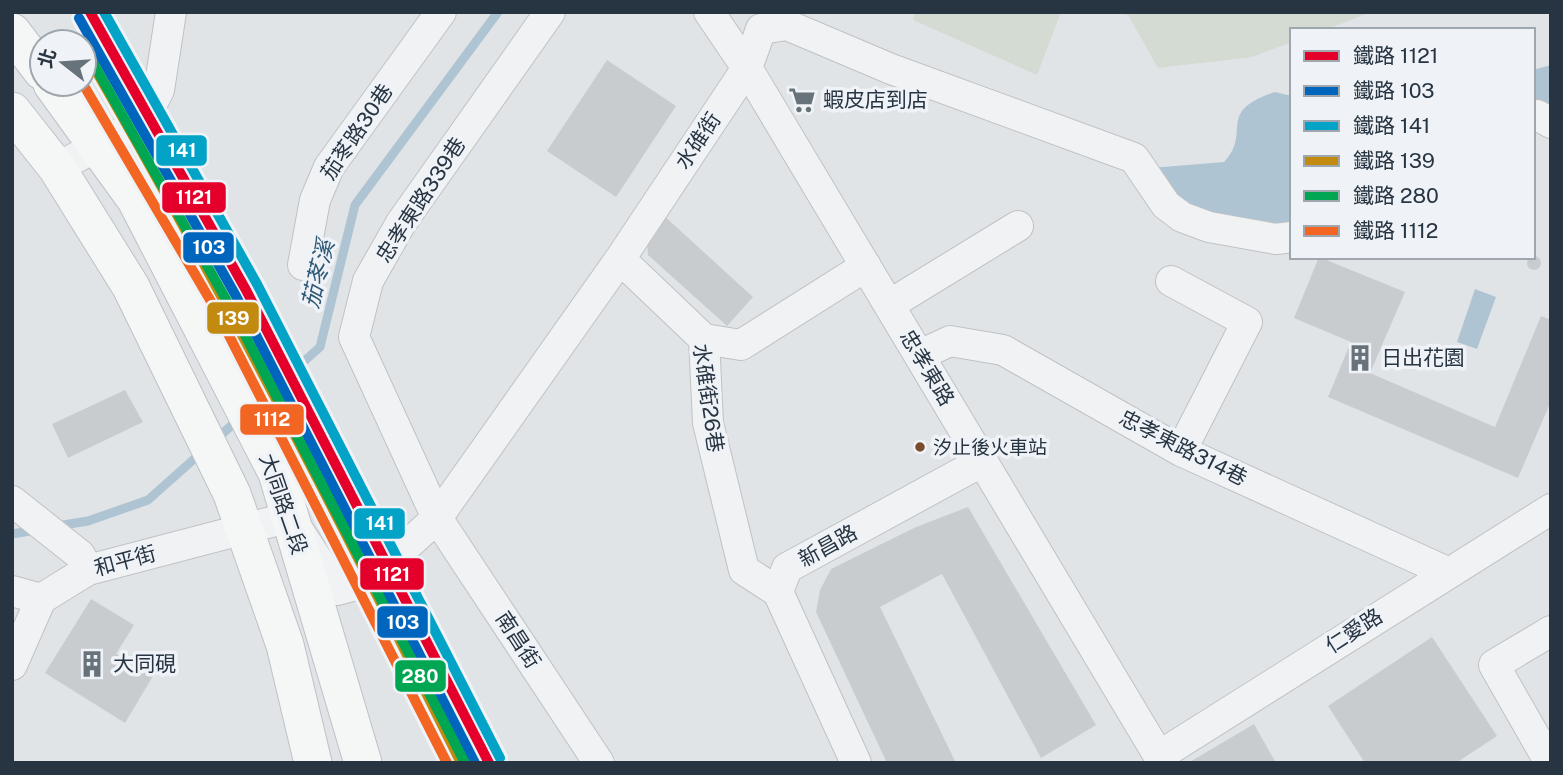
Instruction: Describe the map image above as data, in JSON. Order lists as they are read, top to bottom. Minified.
{"streets":{"main road":["大同路二段"],"street":["茄苳路30巷","水碓街","忠孝東路339巷","忠孝東路","水碓街26巷","忠孝東路314巷","新昌路","和平街","仁愛路","南昌街"]},"crossings":[["水碓街","忠孝東路339巷"],["水碓街","忠孝東路"],["水碓街","水碓街26巷"],["水碓街","大同路二段"],["水碓街","南昌街"],["忠孝東路339巷","南昌街"],["忠孝東路","忠孝東路314巷"],["忠孝東路","新昌路"],["忠孝東路","仁愛路"],["水碓街26巷","新昌路"],["忠孝東路314巷","仁愛路"]],"water":["茄苳溪"],"places":{"supermarket":["蝦皮店到店"],"building":["日出花園","大同硯"],"other":["汐止後火車站"]},"lines":["rail line 1121","rail line 141","rail line 103","rail line 280","rail line 139","rail line 1112"],"legend":["鐵路 1121","鐵路 103","鐵路 141","鐵路 139","鐵路 280","鐵路 1112"],"north":"left"}
